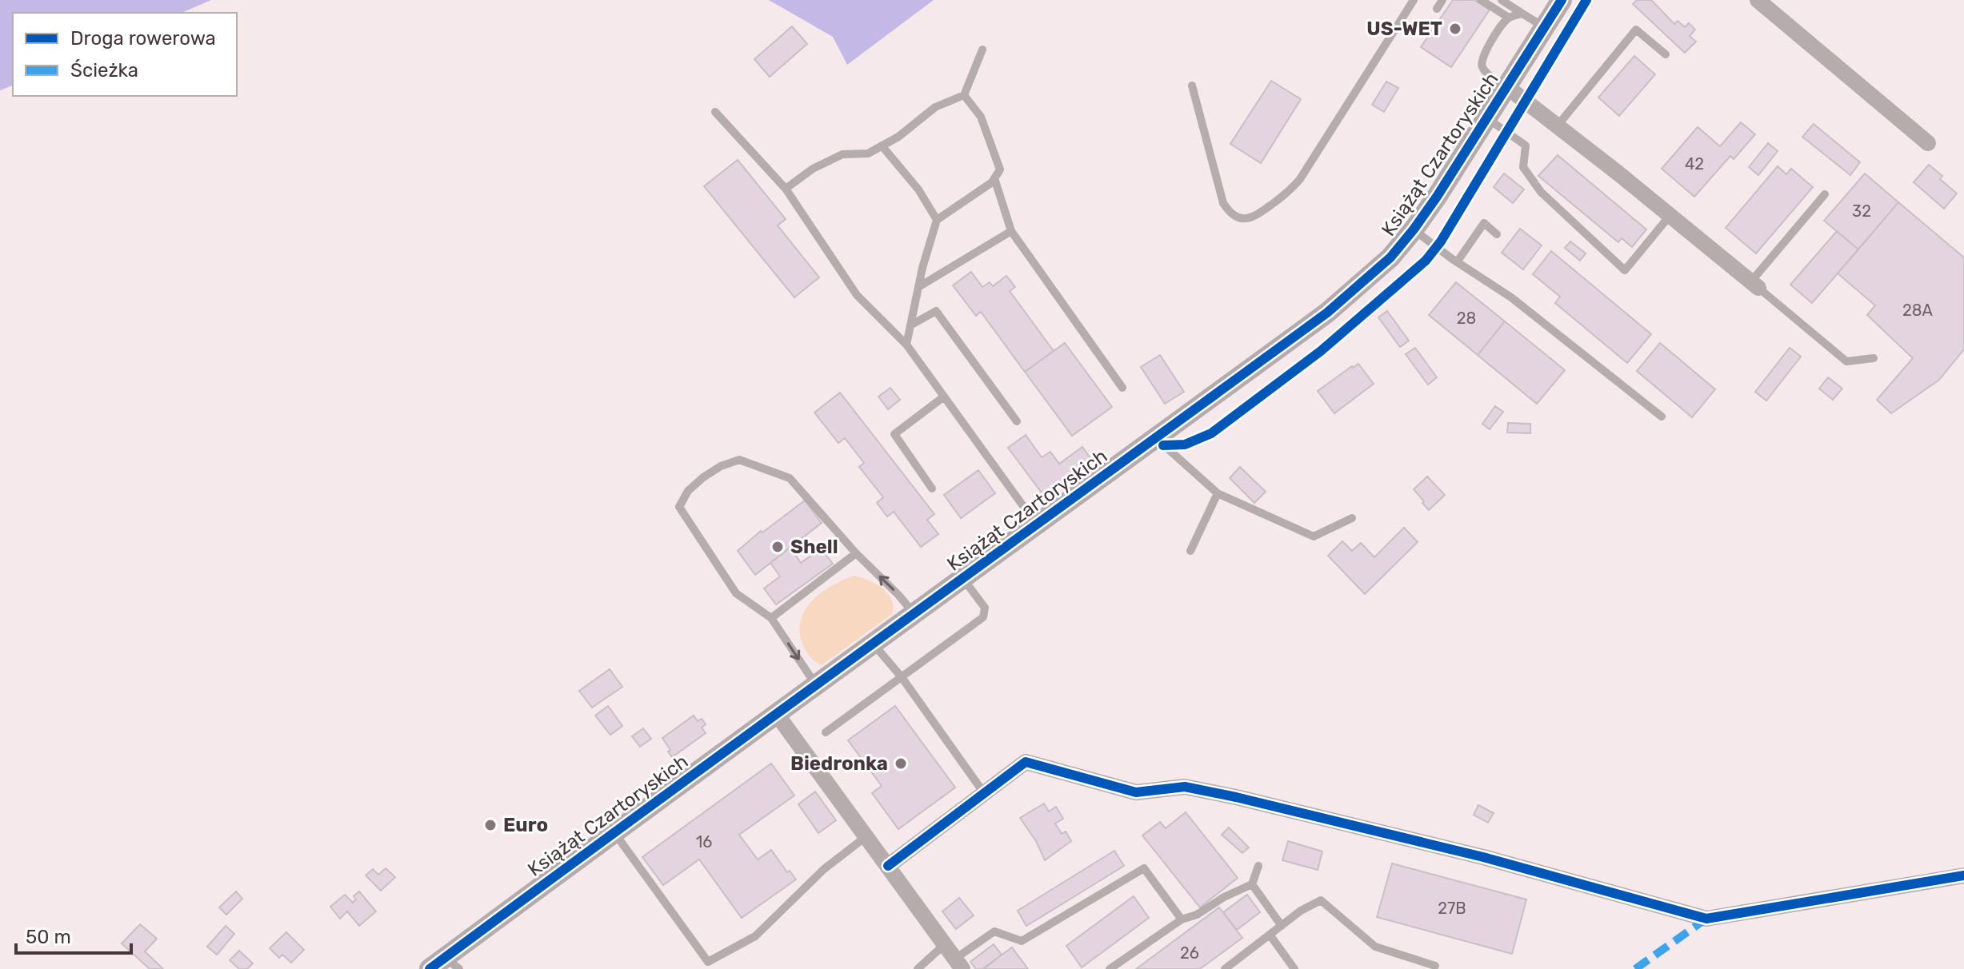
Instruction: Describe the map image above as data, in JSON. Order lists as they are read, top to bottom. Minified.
{"streets":{"main road":["Książąt Czartoryskich"]},"places":["US-WET","Shell","Biedronka","Euro"],"house_numbers":["42","32","28A","28","16","27B","26"],"legend":["Droga rowerowa","Ścieżka"],"scale_bar":"50 m"}
